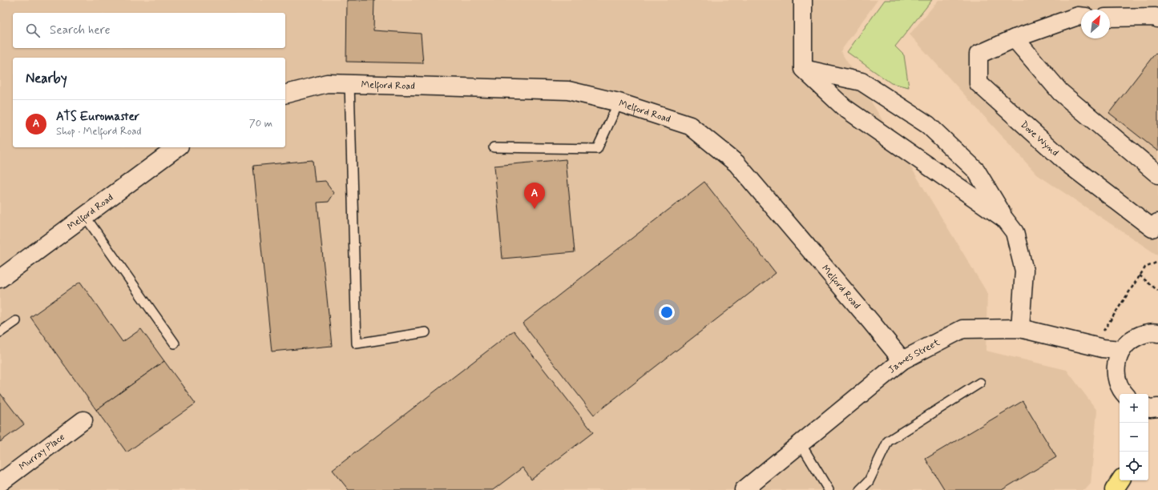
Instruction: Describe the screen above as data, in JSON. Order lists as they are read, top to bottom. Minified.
{"streets":{"street":["Melford Road","Dove Wynd","James Street","Murray Place"]},"crossings":[["Melford Road","James Street"]],"north":"top right","page":{"search":"Search here","heading":"Nearby","list":[{"mark":"A","name":"ATS Euromaster","note":"Shop · Melford Road","value":"70 m"}],"pins":"A","map_buttons":["+","−"]}}
